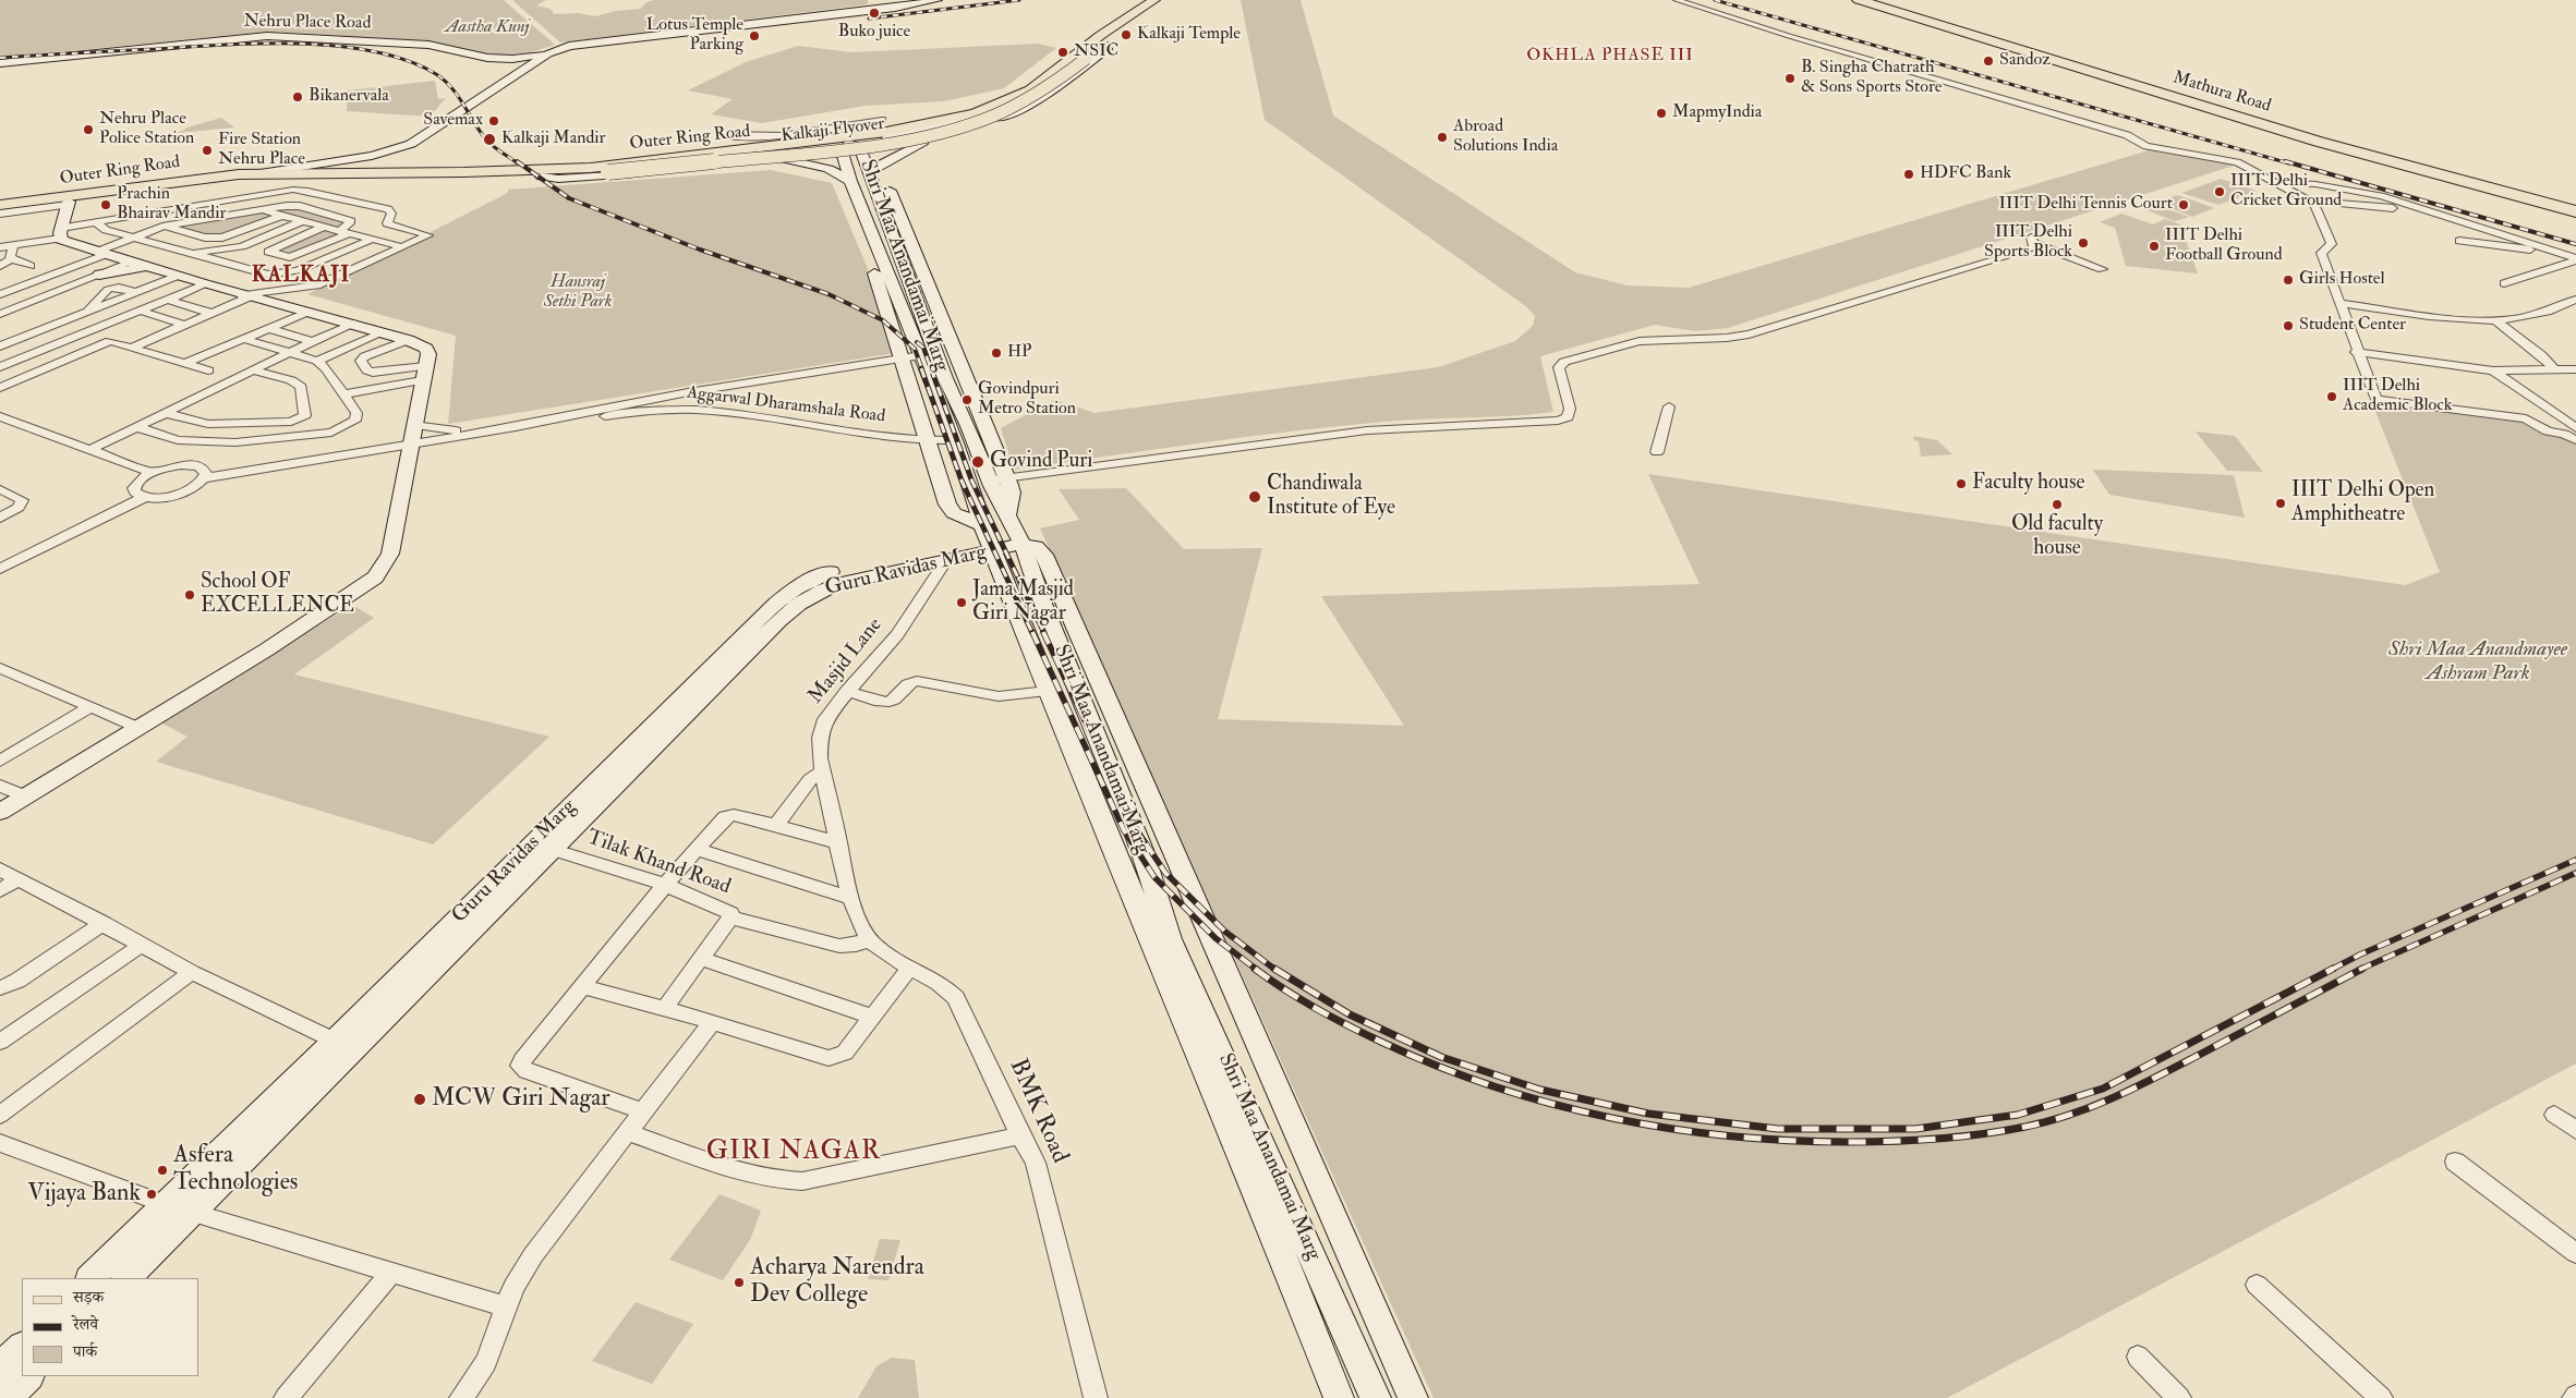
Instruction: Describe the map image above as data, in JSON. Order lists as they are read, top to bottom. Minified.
{"streets":{"highway":["Mathura Road"],"main road":["Nehru Place Road","Kalkaji Flyover","Outer Ring Road","Shri Maa Anandamai Marg","Guru Ravidas Marg"],"street":["Aggarwal Dharamshala Road","Masjid Lane","Tilak Khand Road","BMK Road"]},"crossings":[["Kalkaji Flyover","Outer Ring Road"],["Shri Maa Anandamai Marg","Aggarwal Dharamshala Road"],["Shri Maa Anandamai Marg","Guru Ravidas Marg"],["Guru Ravidas Marg","Masjid Lane"],["Guru Ravidas Marg","Tilak Khand Road"],["Masjid Lane","BMK Road"]],"districts":["OKHLA PHASE III","KALKAJI","GIRI NAGAR"],"parks":["Aastha Kunj","Hansraj Sethi Park","Shri Maa Anandmayee Ashram Park"],"places":["Buko juice","Kalkaji Temple","Lotus Temple Parking","NSIC","Sandoz","B. Singha Chatrath & Sons Sports Store","Bikanervala","MapmyIndia","Savemax","Nehru Place Police Station","Abroad Solutions India","Kalkaji Mandir","Fire Station Nehru Place","HDFC Bank","IIIT Delhi Cricket Ground","Prachin Bhairav Mandir","IIIT Delhi Tennis Court","IIIT Delhi Sports Block","IIIT Delhi Football Ground","Girls Hostel","Student Center","HP","IIIT Delhi Academic Block","Govindpuri Metro Station","Govind Puri","Faculty house","Chandiwala Institute of Eye","IIIT Delhi Open Amphitheatre","Old faculty house","School OF EXCELLENCE","Jama Masjid Giri Nagar","MCW Giri Nagar","Asfera Technologies","Vijaya Bank","Acharya Narendra Dev College"],"legend":["सड़क","रेलवे","पार्क"]}
